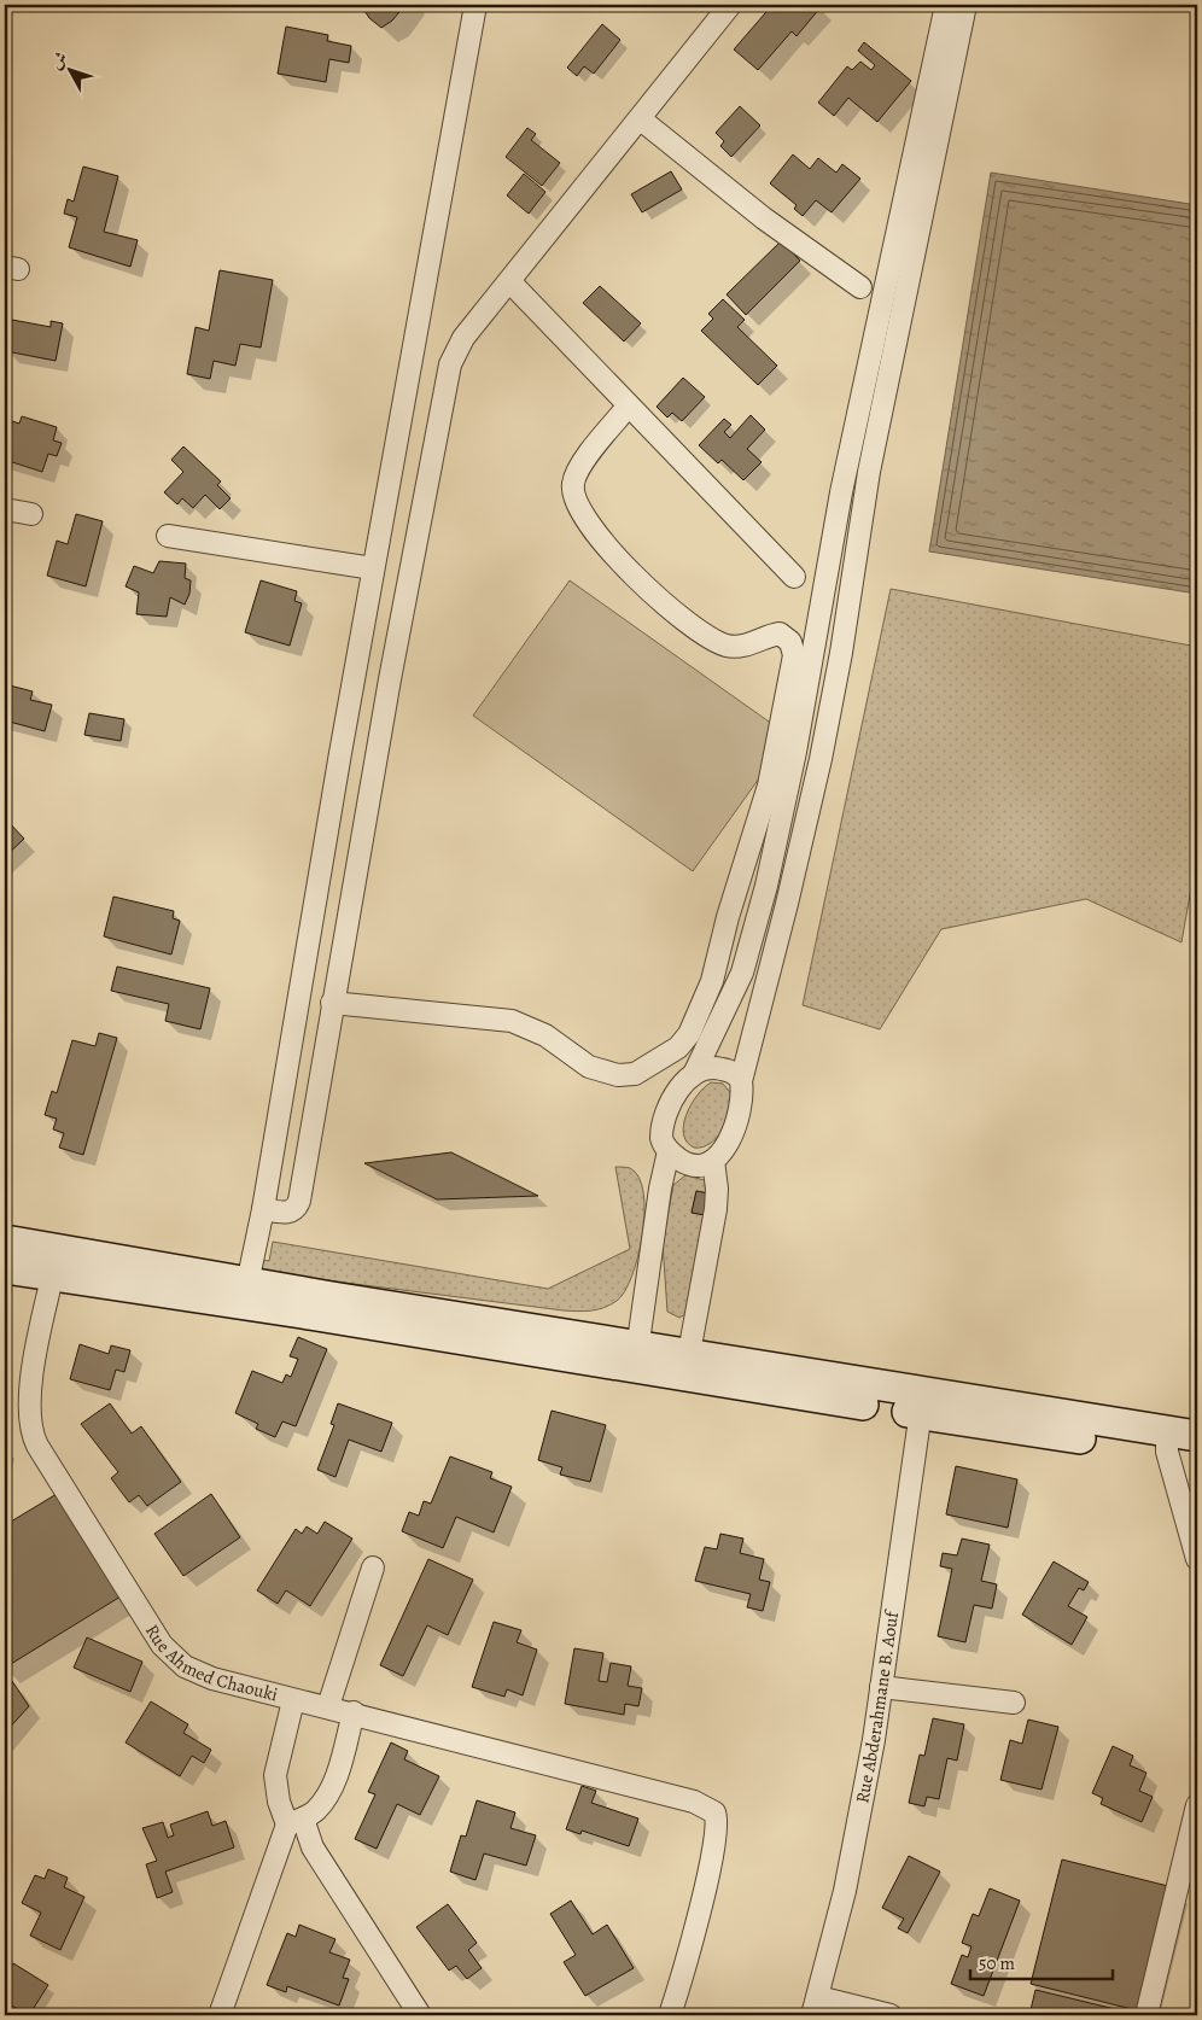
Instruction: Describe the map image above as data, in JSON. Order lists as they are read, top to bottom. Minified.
{"streets":{"street":["Rue Ahmed Chaouki","Rue Abderahmane B. Aouf"]},"scale_bar":"50 m","north":"top left"}
